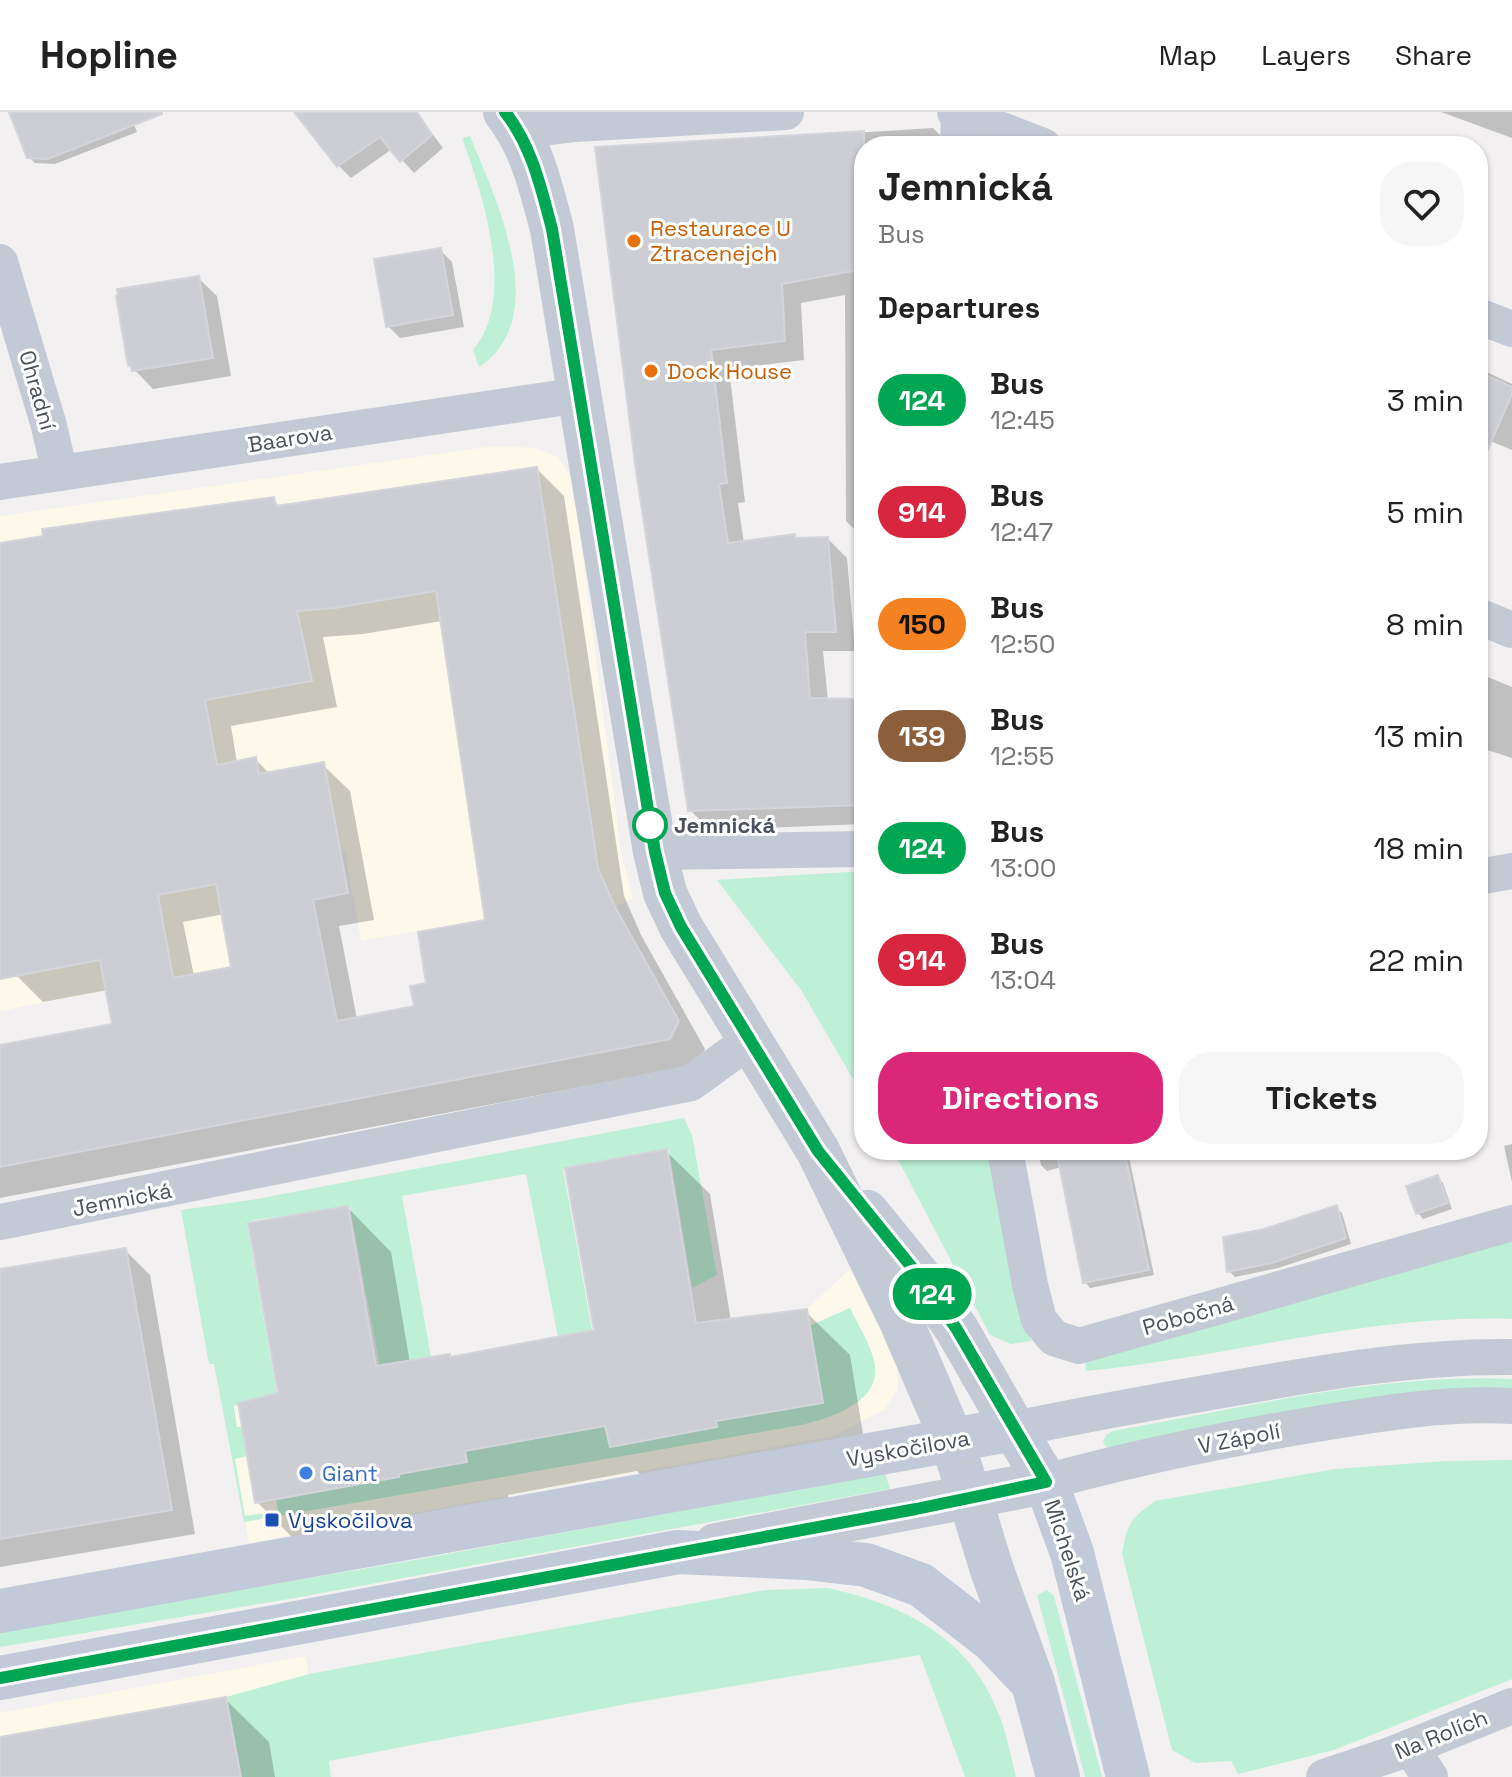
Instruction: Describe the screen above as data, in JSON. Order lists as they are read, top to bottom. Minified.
{"streets":{"main road":["Vyskočilova","Michelská"],"street":["Ohradní","Baarova","Jemnická","Pobočná","V Zápolí","Na Rolích"]},"crossings":[["Ohradní","Baarova"],["Baarova","Michelská"],["Jemnická","Michelská"],["V Zápolí","Michelská"],["Vyskočilova","Michelská"]],"places":{"other":["Restaurace U Ztracenejch","Dock House","Jemnická","Giant"],"transit":["Vyskočilova"]},"lines":["bus line 124"],"page":{"header":"Hopline","nav":["Map","Layers","Share"],"on_map":"124","heading":[["Jemnická","Bus"],"Departures"],"list":[{"mark":"124","name":"Bus","note":"12:45","value":"3 min"},{"mark":"914","name":"Bus","note":"12:47","value":"5 min"},{"mark":"150","name":"Bus","note":"12:50","value":"8 min"},{"mark":"139","name":"Bus","note":"12:55","value":"13 min"},{"mark":"124","name":"Bus","note":"13:00","value":"18 min"},{"mark":"914","name":"Bus","note":"13:04","value":"22 min"}],"buttons":["Directions","Tickets"]}}
